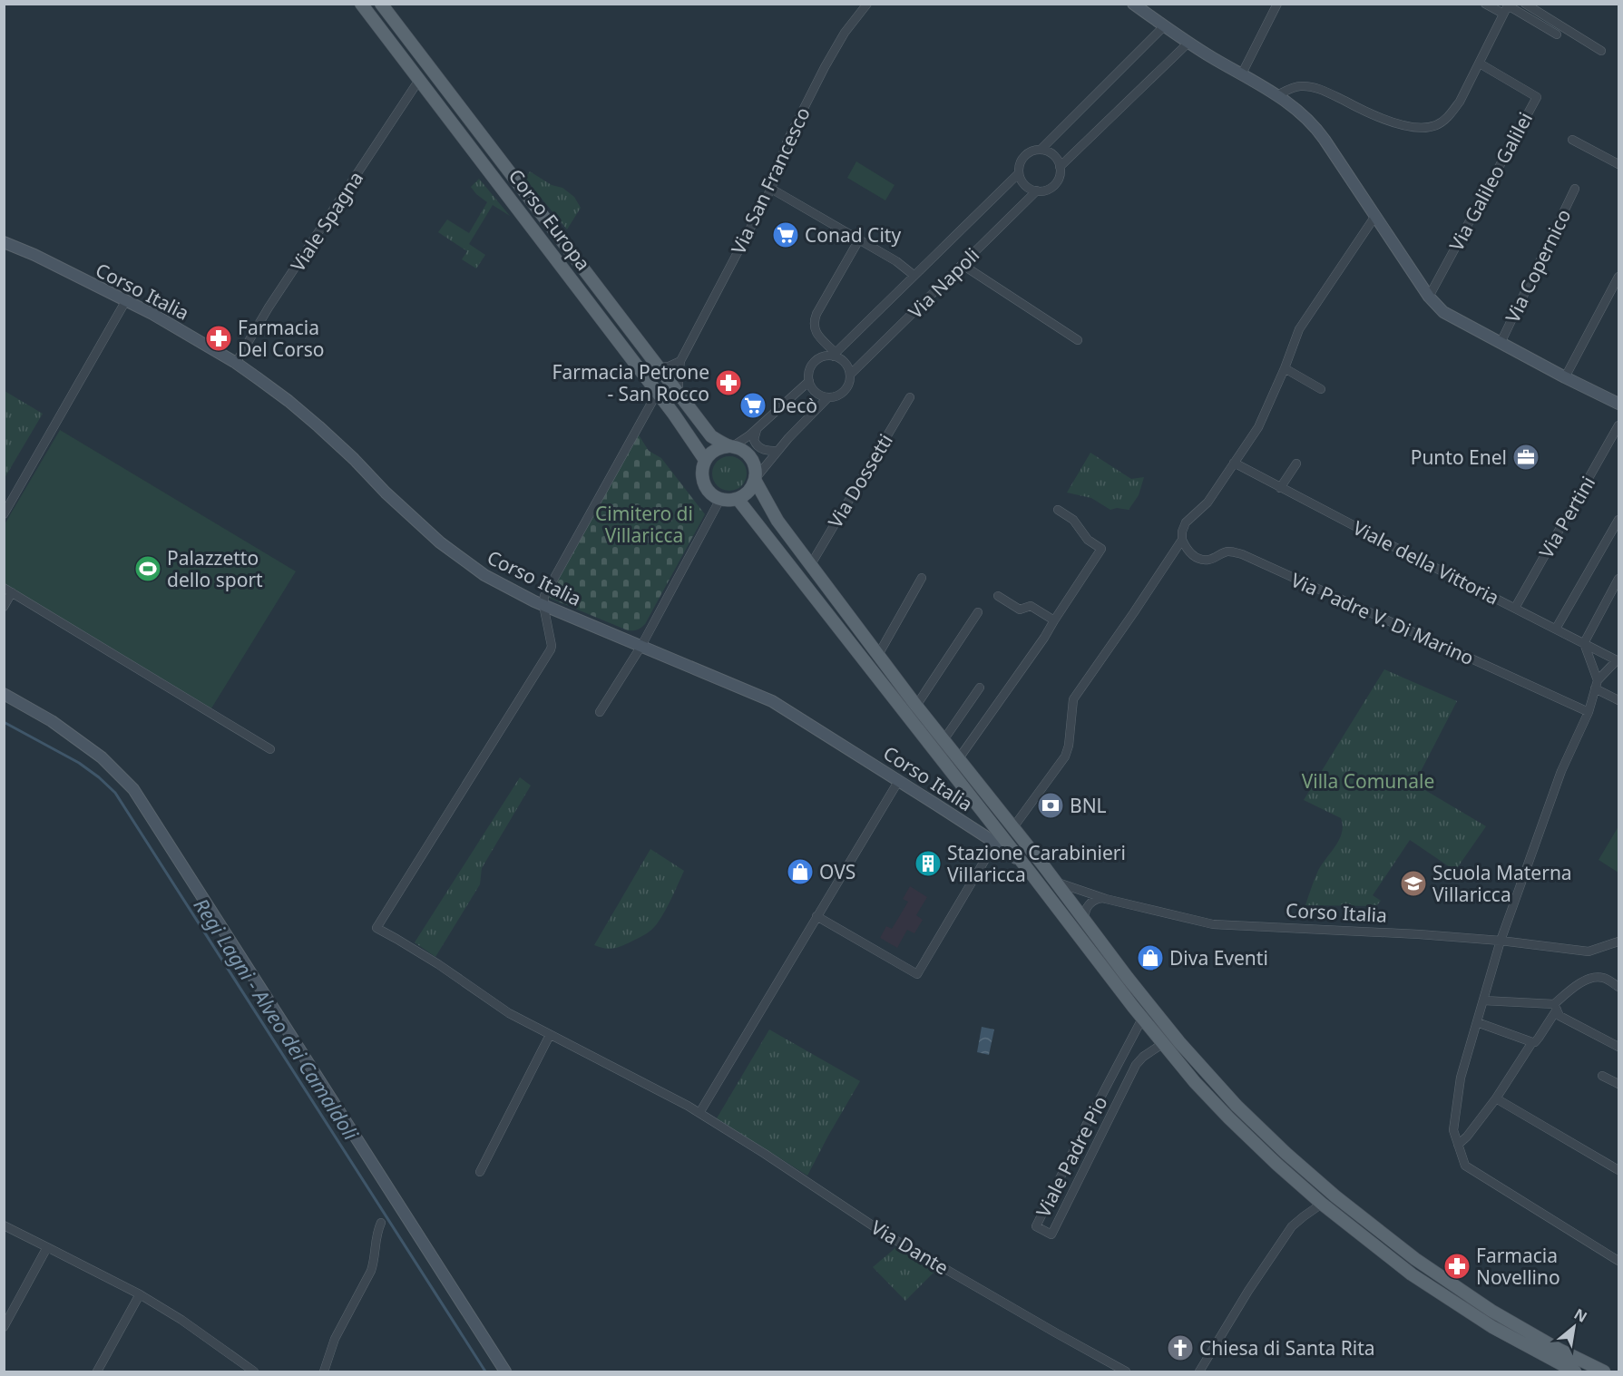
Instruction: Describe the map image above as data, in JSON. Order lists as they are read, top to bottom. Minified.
{"streets":{"main road":["Corso Europa"],"street":["Via San Francesco","Via Galileo Galilei","Viale Spagna","Via Copernico","Via Napoli","Corso Italia","Via Dossetti","Via Pertini","Viale della Vittoria","Via Padre V. Di Marino","Viale Padre Pio","Via Dante"]},"crossings":[["Via San Francesco","Corso Europa"],["Corso Europa","Viale Spagna"],["Viale Spagna","Corso Italia"],["Corso Italia","Via Dante"],["Via Pertini","Viale della Vittoria"]],"water":["Regi Lagni - Alveo dei Camaldoli"],"parks":["Cimitero di Villaricca","Villa Comunale"],"places":{"supermarket":["Conad City","Decò"],"pharmacy":["Farmacia Del Corso","Farmacia Petrone - San Rocco","Farmacia Novellino"],"office":["Punto Enel"],"sports":["Palazzetto dello sport"],"bank":["BNL"],"building":["Stazione Carabinieri Villaricca"],"shop":["OVS","Diva Eventi"],"school or university":["Scuola Materna Villaricca"],"church":["Chiesa di Santa Rita"]},"north":"top right"}
